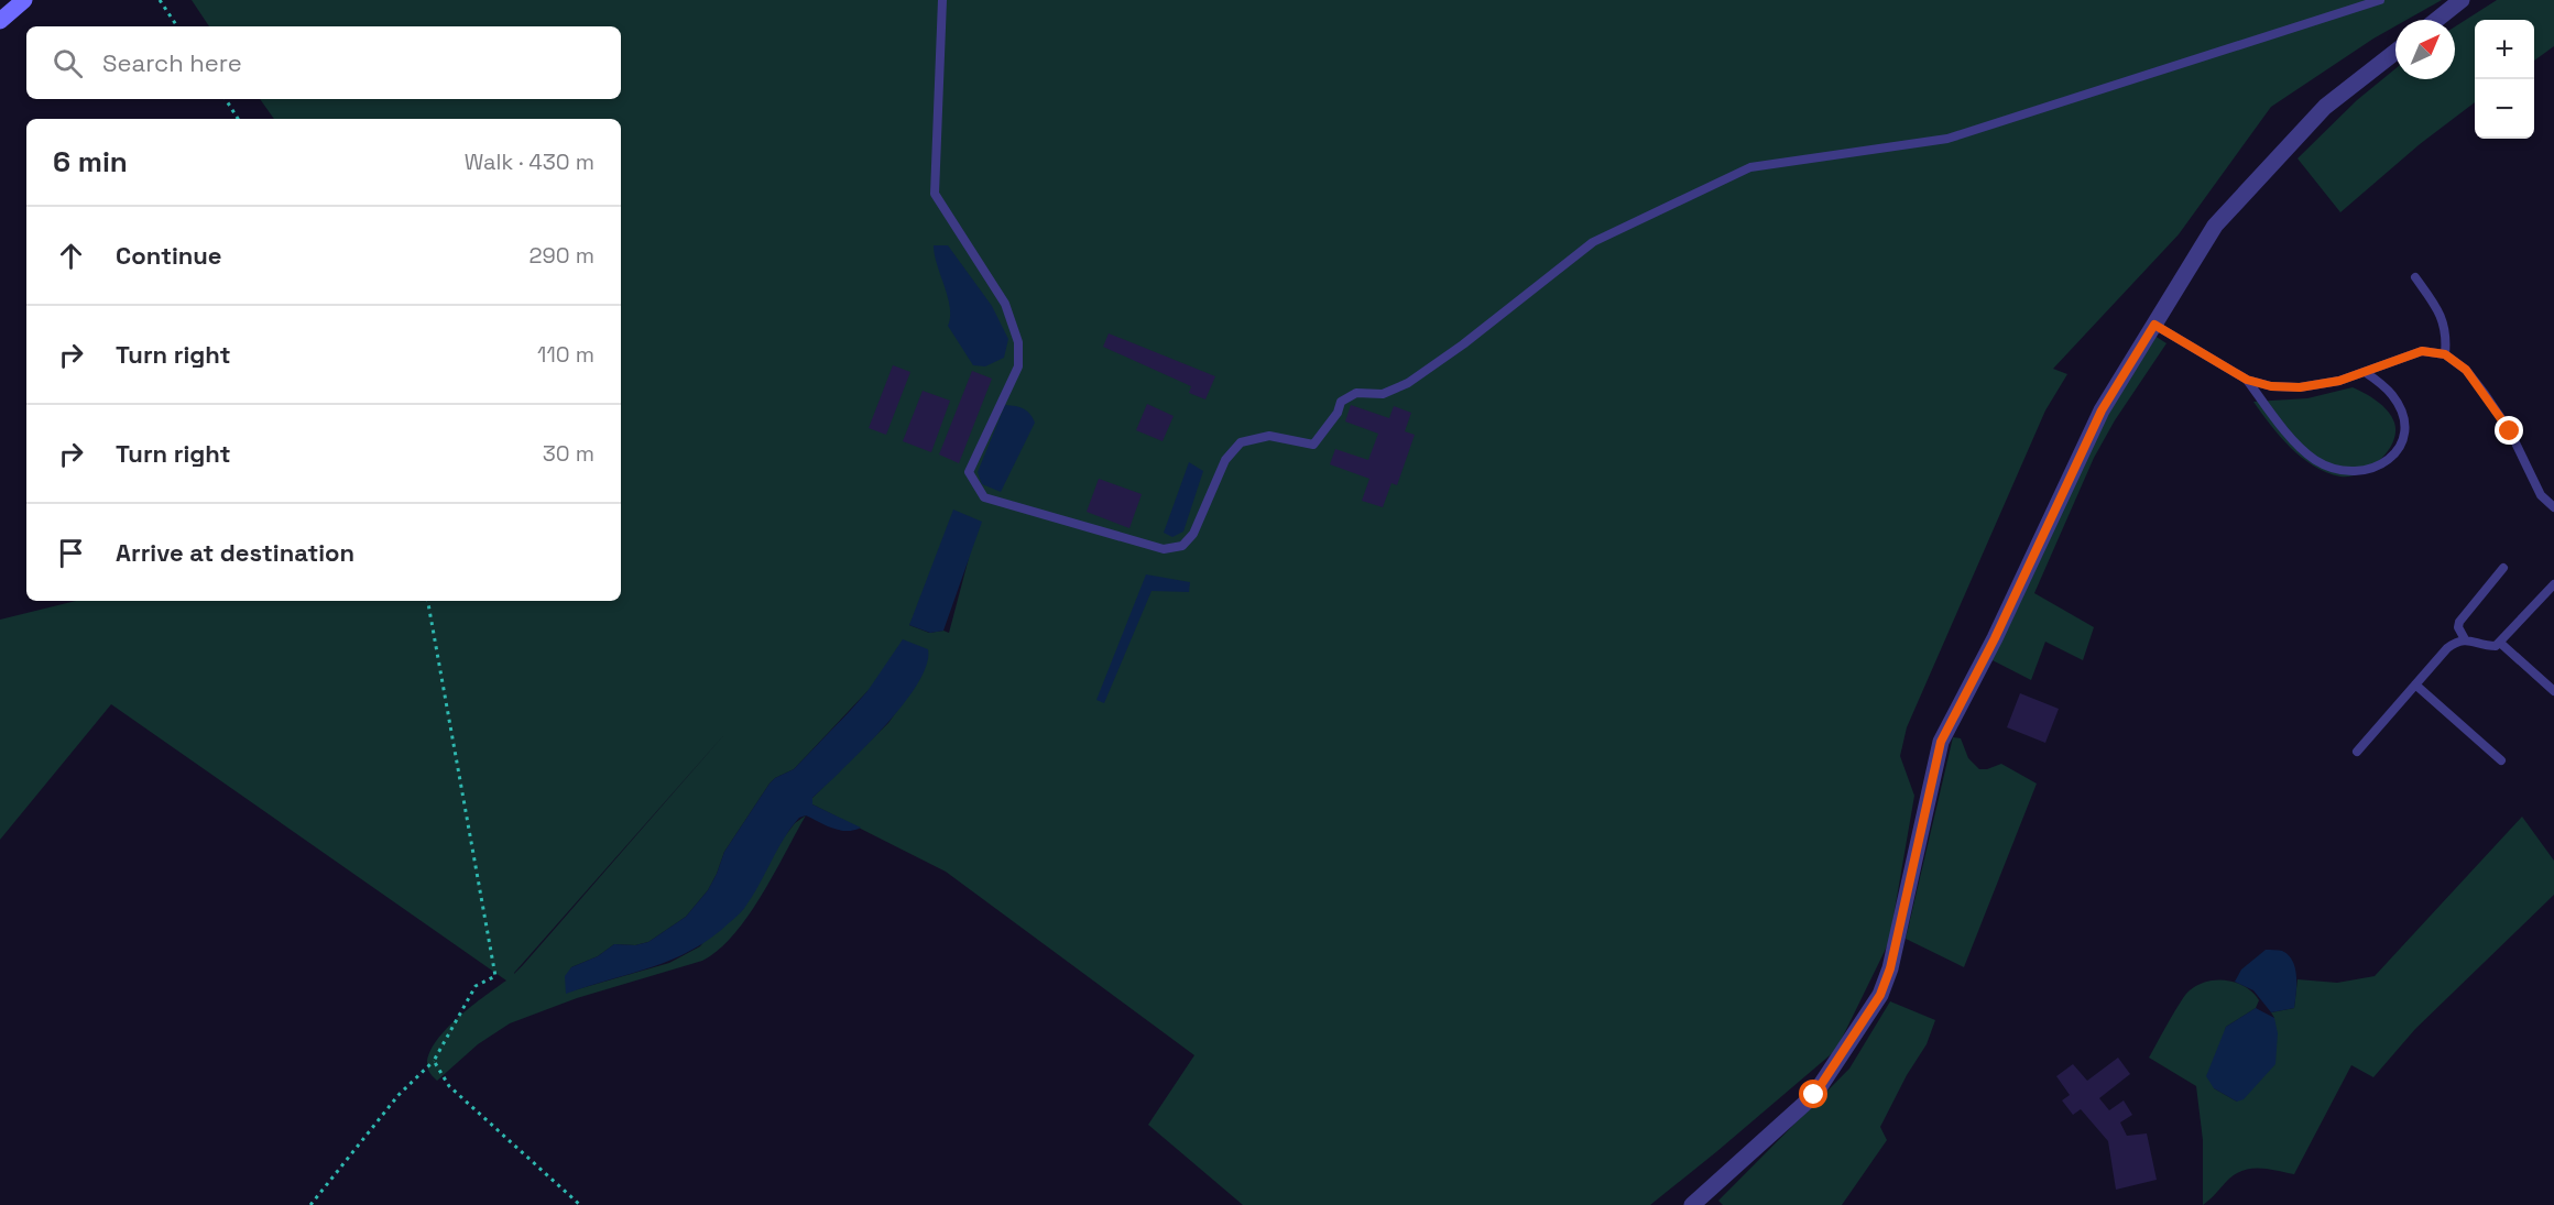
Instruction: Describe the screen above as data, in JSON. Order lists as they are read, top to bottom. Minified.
{"north":"top right","page":{"map_buttons":["+","−"],"search":"Search here","heading":["6 min","Walk · 430 m"],"list":[["Continue","290 m"],["Turn right","110 m"],["Turn right","30 m"],"Arrive at destination"]}}
